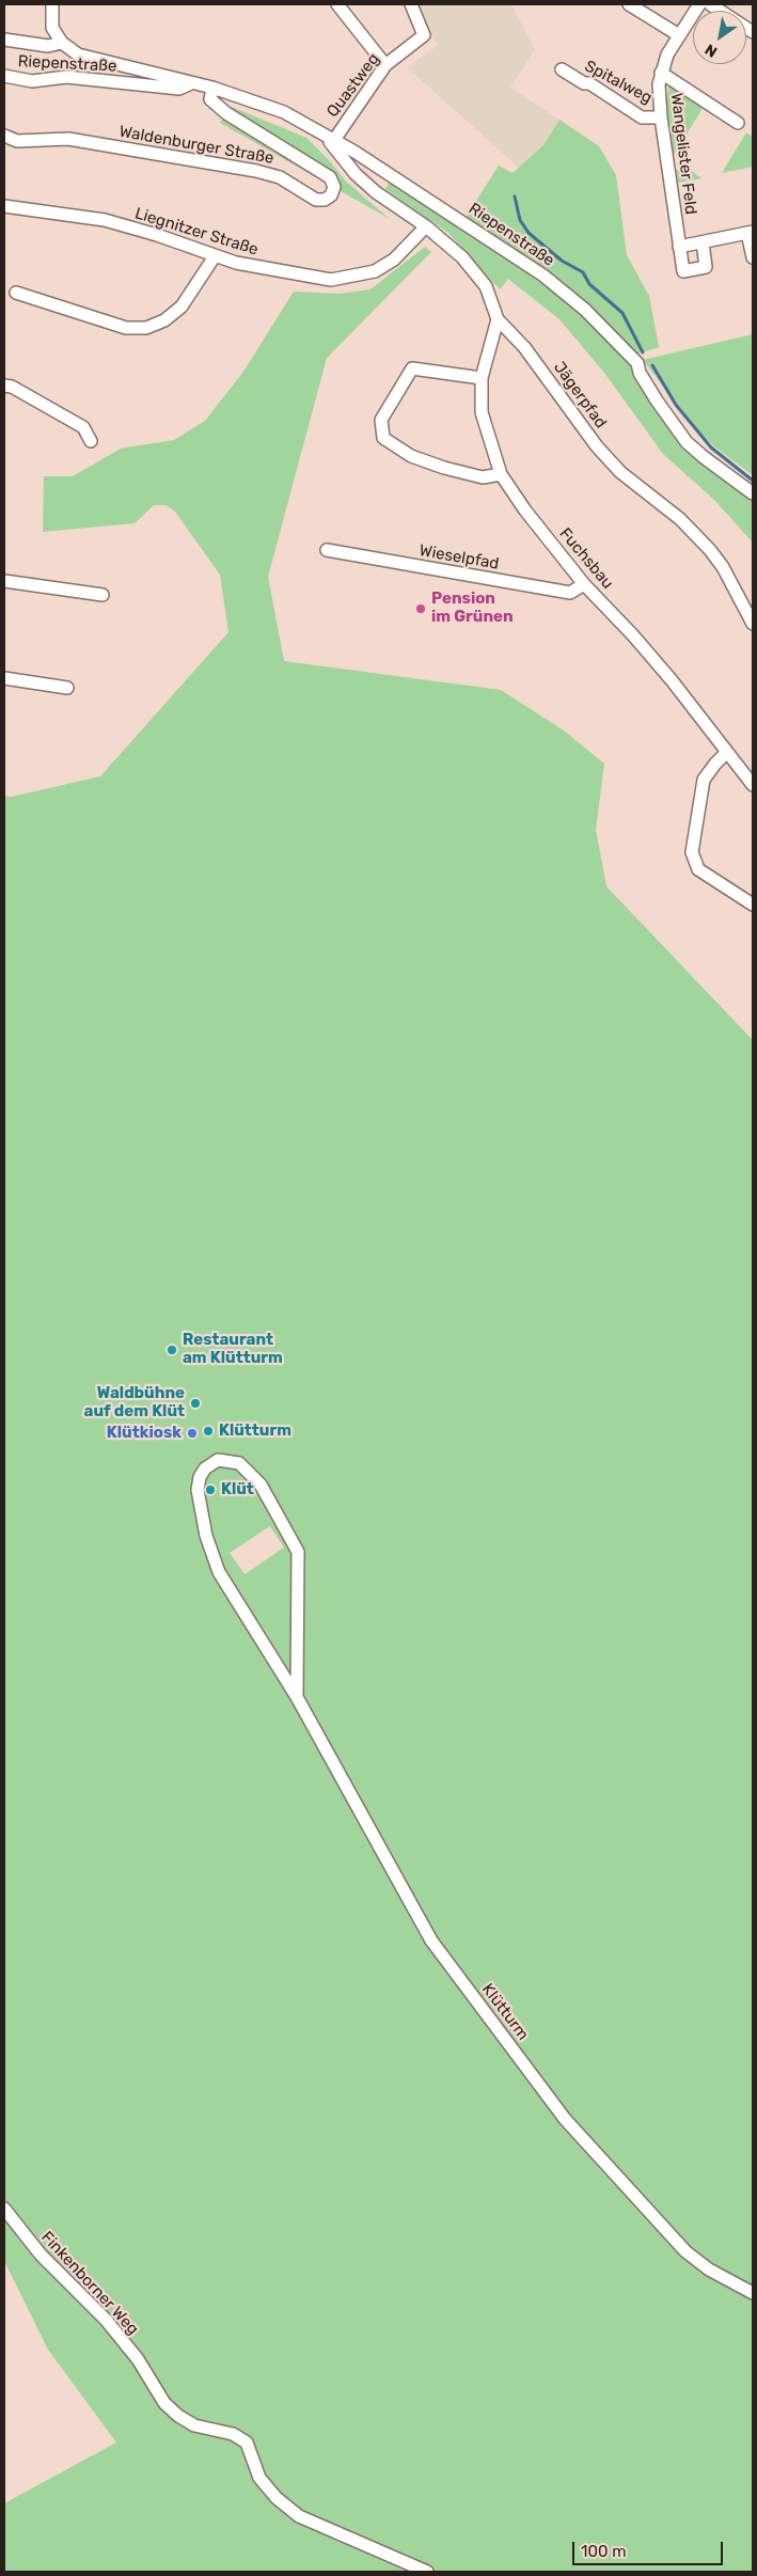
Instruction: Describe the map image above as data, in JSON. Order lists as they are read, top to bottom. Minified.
{"streets":{"street":["Riepenstraße","Spitalweg","Quastweg","Waldenburger Straße","Wangelister Feld","Liegnitzer Straße","Jägerpfad","Wieselpfad","Fuchsbau","Klütturm","Finkenborner Weg"]},"crossings":[["Riepenstraße","Quastweg"],["Riepenstraße","Waldenburger Straße"],["Riepenstraße","Jägerpfad"],["Spitalweg","Wangelister Feld"],["Liegnitzer Straße","Jägerpfad"],["Jägerpfad","Fuchsbau"],["Wieselpfad","Fuchsbau"]],"places":["Pension im Grünen","Restaurant am Klütturm","Waldbühne auf dem Klüt","Klütturm","Klütkiosk","Klüt"],"scale_bar":"100 m","north":"bottom left"}
